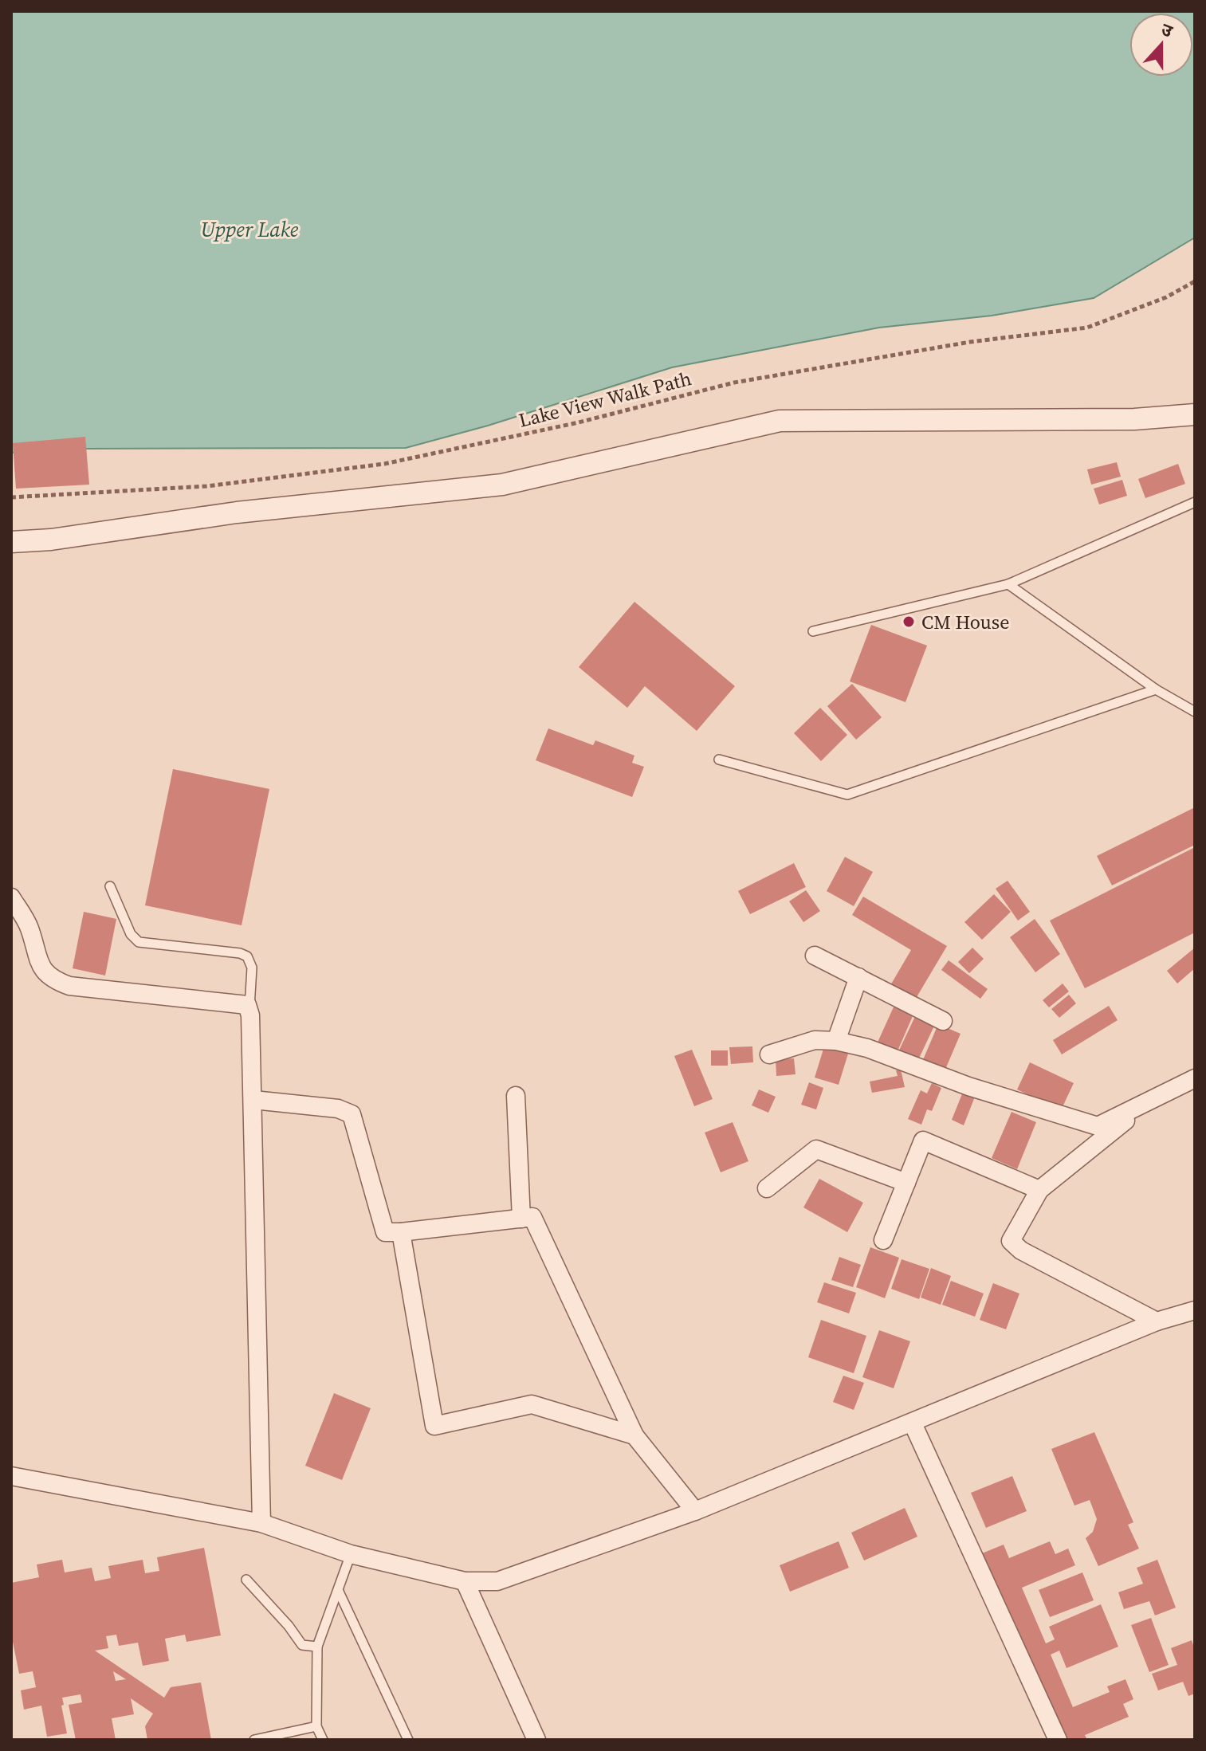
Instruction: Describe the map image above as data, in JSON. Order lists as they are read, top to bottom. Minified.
{"streets":{"path":["Lake View Walk Path"]},"water":["Upper Lake"],"places":["CM House"],"north":"top"}
